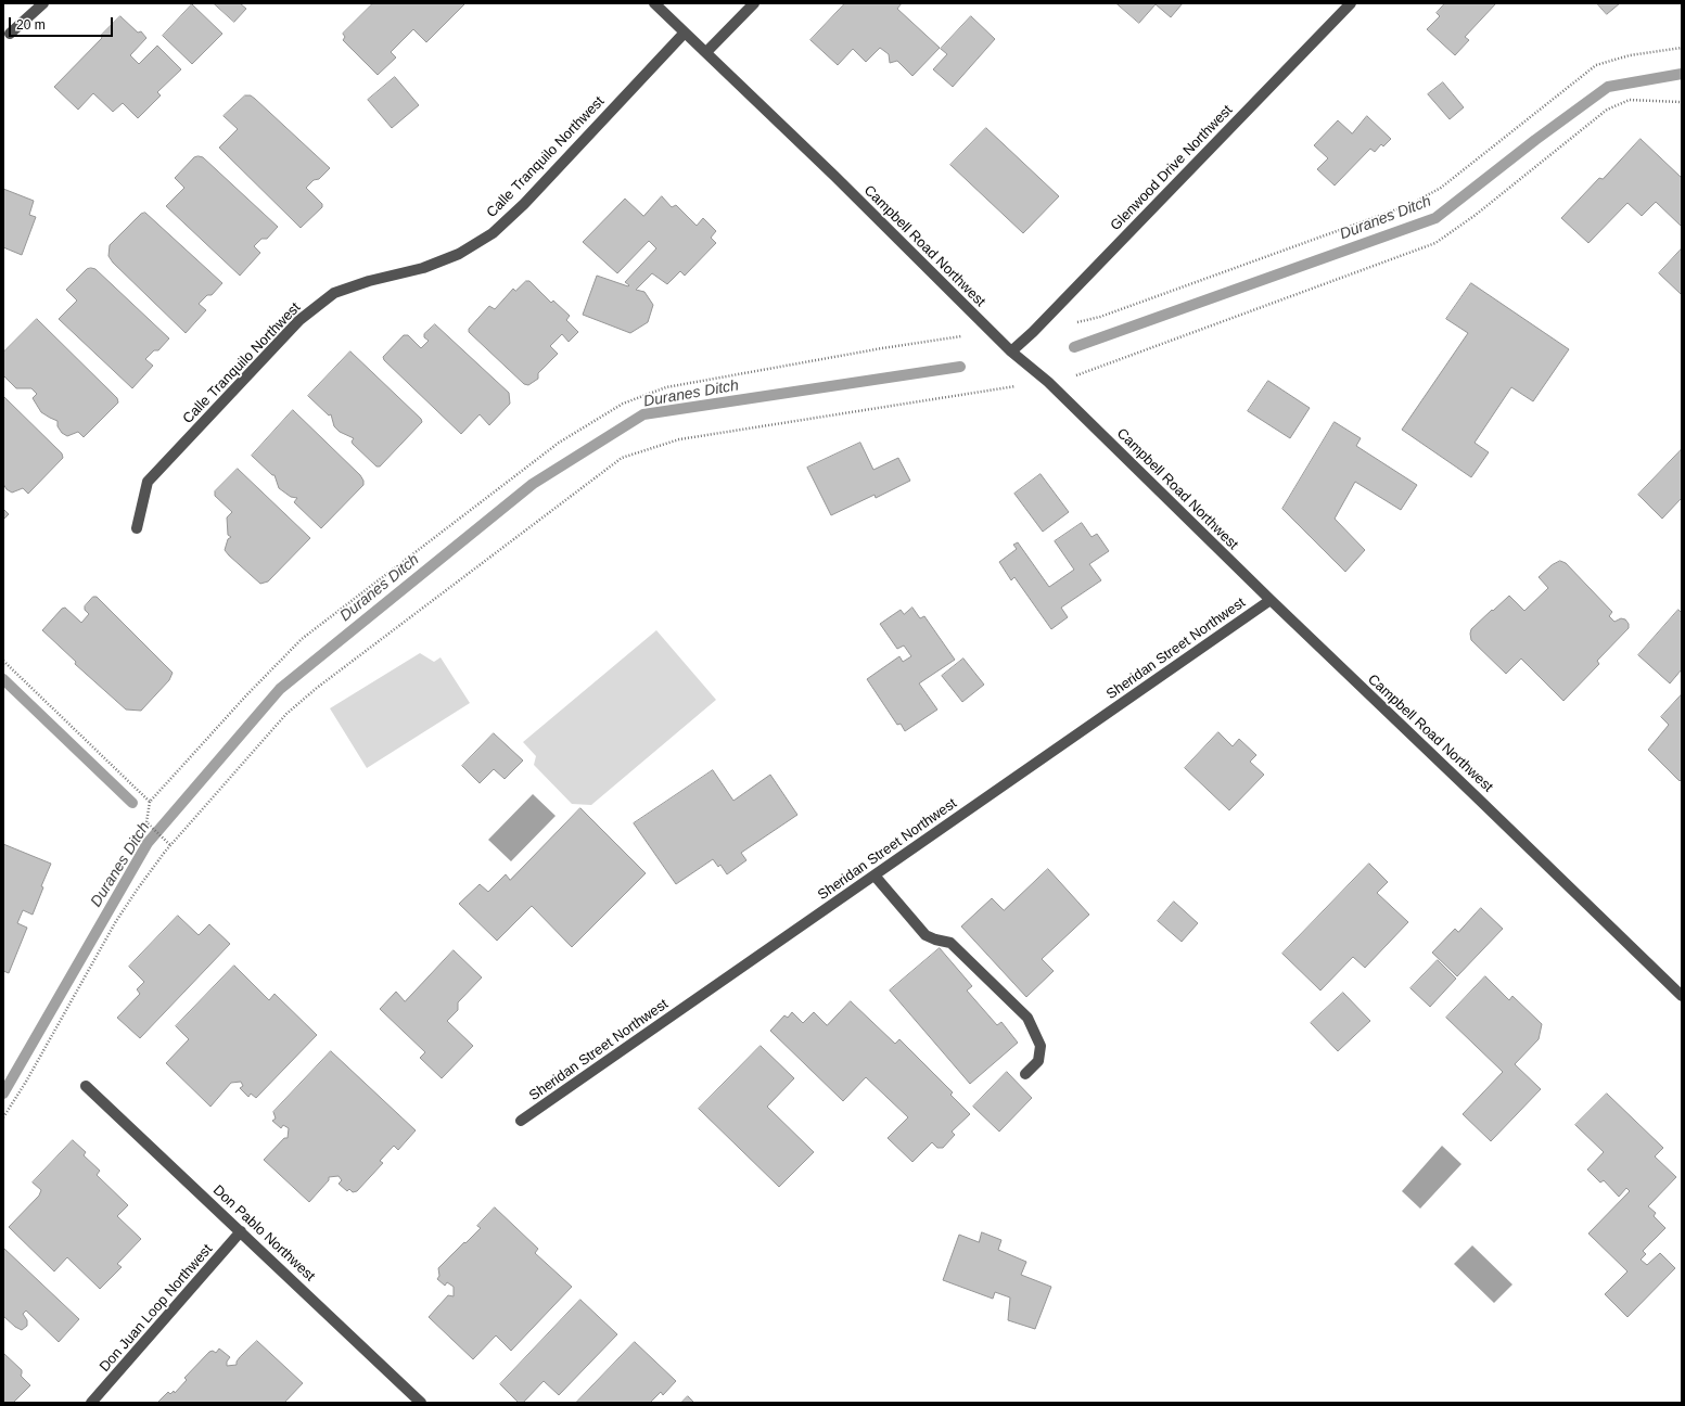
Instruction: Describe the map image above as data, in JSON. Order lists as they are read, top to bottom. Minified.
{"streets":{"street":["Calle Tranquilo Northwest","Glenwood Drive Northwest","Campbell Road Northwest","Sheridan Street Northwest","Don Pablo Northwest","Don Juan Loop Northwest"]},"crossings":[["Calle Tranquilo Northwest","Campbell Road Northwest"],["Glenwood Drive Northwest","Campbell Road Northwest"],["Campbell Road Northwest","Sheridan Street Northwest"],["Don Pablo Northwest","Don Juan Loop Northwest"]],"water":["Duranes Ditch"],"scale_bar":"20 m"}
